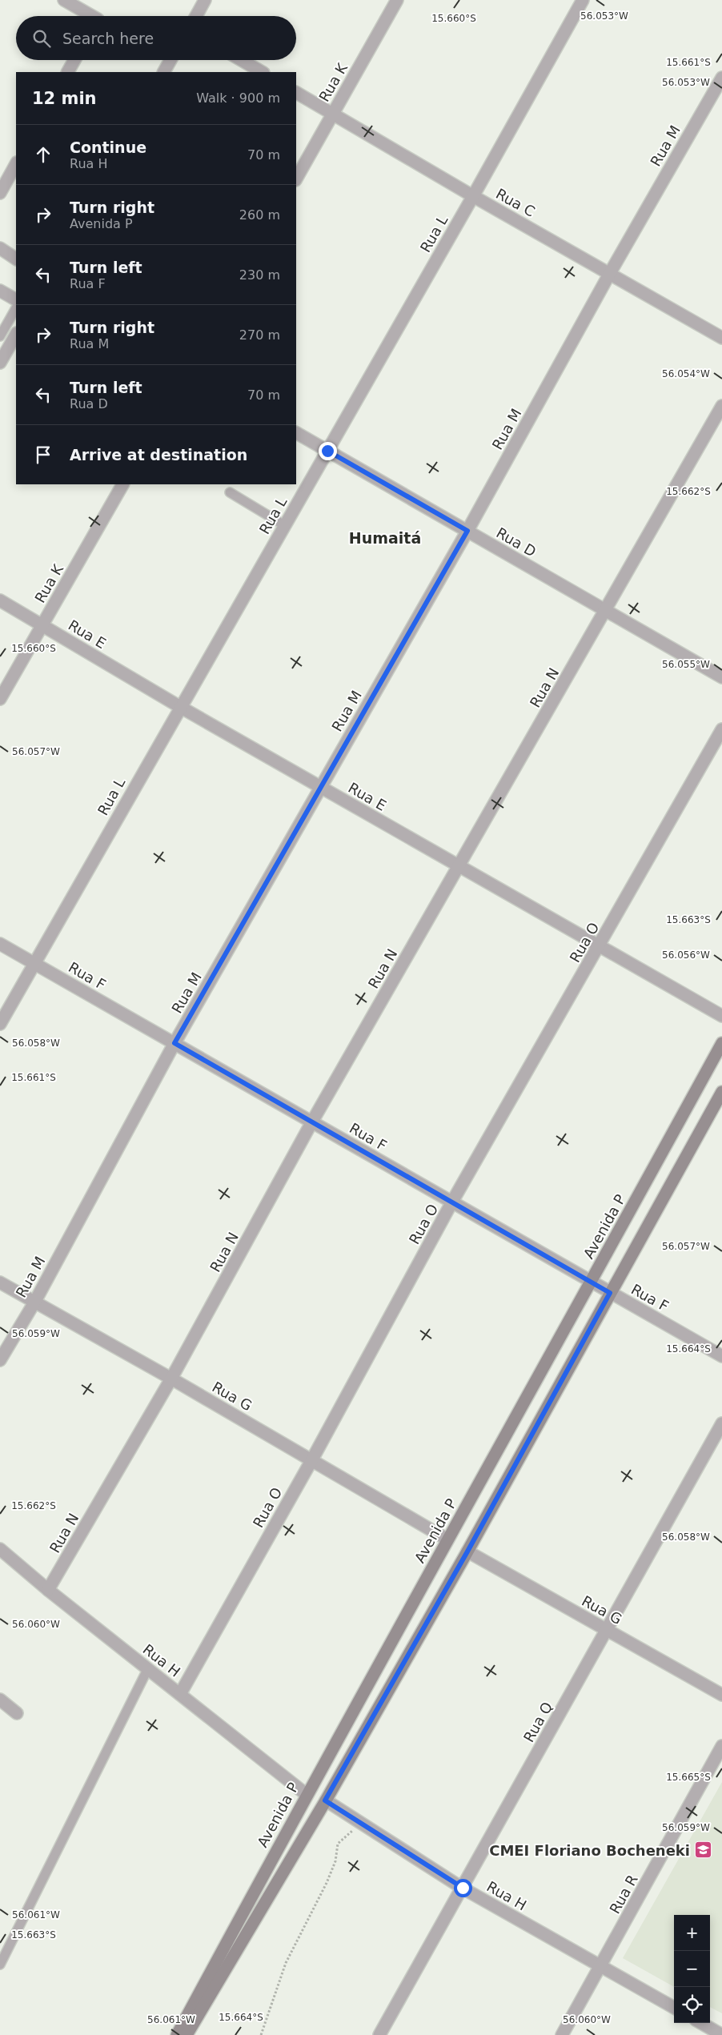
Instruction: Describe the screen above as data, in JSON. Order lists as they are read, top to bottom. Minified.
{"streets":{"street":["Rua K","Rua M","Rua C","Rua L","Rua D","Rua E","Rua N","Rua O","Rua F","Avenida P","Rua G","Rua H","Rua Q","Rua R"]},"crossings":[["Rua K","Rua C"],["Rua K","Rua E"],["Rua M","Rua C"],["Rua M","Rua D"],["Rua M","Rua E"],["Rua M","Rua F"],["Rua M","Rua G"],["Rua C","Rua L"],["Rua L","Rua D"],["Rua L","Rua E"],["Rua L","Rua F"],["Rua D","Rua N"],["Rua E","Rua N"],["Rua E","Rua O"],["Rua N","Rua F"],["Rua N","Rua G"],["Rua N","Rua H"],["Rua O","Rua F"],["Rua O","Rua G"],["Rua O","Rua H"],["Rua F","Avenida P"],["Avenida P","Rua G"],["Avenida P","Rua H"],["Rua G","Rua Q"],["Rua H","Rua Q"],["Rua H","Rua R"]],"districts":["Humaitá"],"places":{"school or university":["CMEI Floriano Bocheneki"]},"page":{"search":"Search here","heading":["12 min","Walk · 900 m"],"list":[["Continue","Rua H","70 m"],["Turn right","Avenida P","260 m"],["Turn left","Rua F","230 m"],["Turn right","Rua M","270 m"],["Turn left","Rua D","70 m"],"Arrive at destination"],"map_buttons":["+","−"]},"coordinates":["56.053°W","15.660°S","15.661°S","56.054°W","15.662°S","56.055°W","56.057°W","15.663°S","56.056°W","56.058°W","56.059°W","15.664°S","56.060°W","15.665°S","56.061°W"]}
